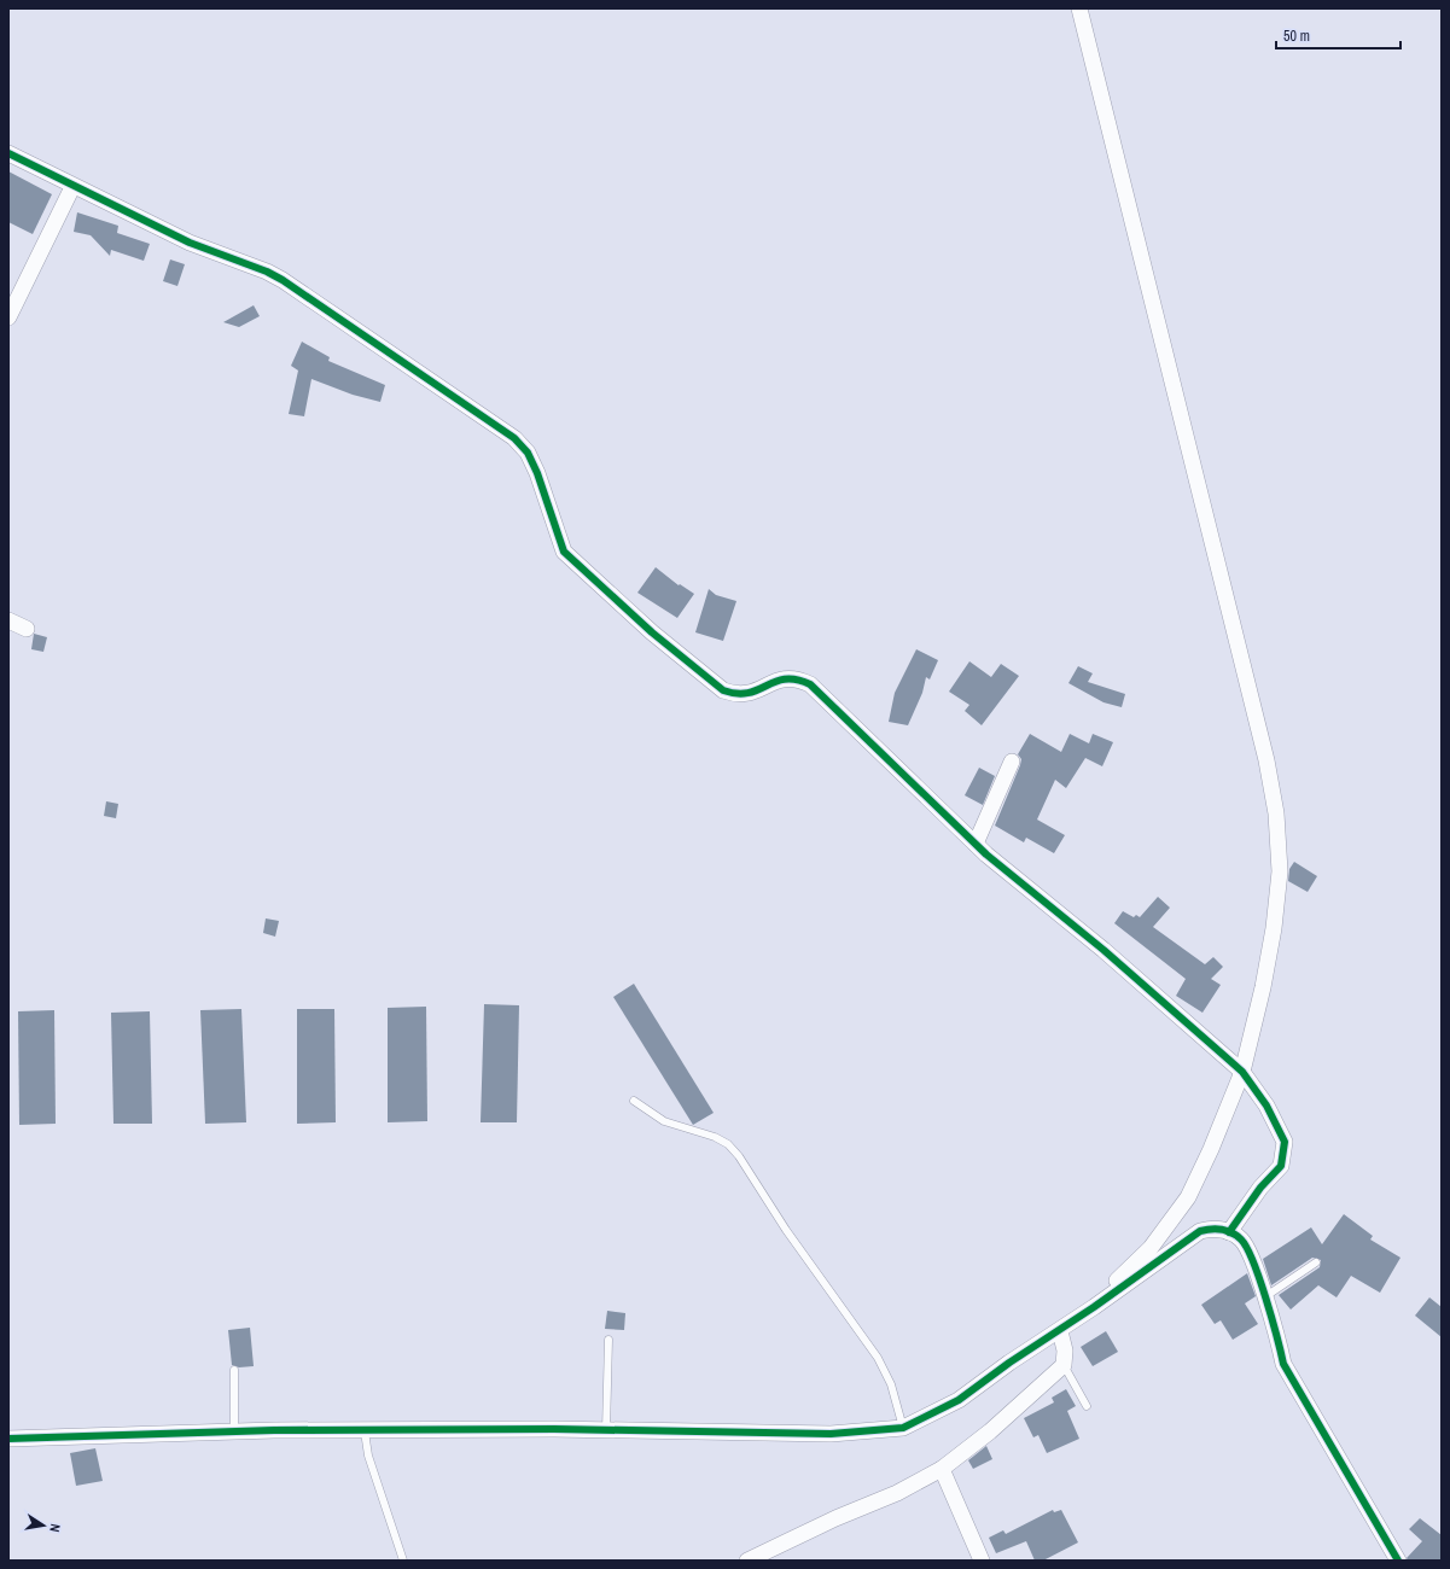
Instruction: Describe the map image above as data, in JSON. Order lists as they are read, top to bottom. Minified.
{"scale_bar":"50 m","north":"right"}
